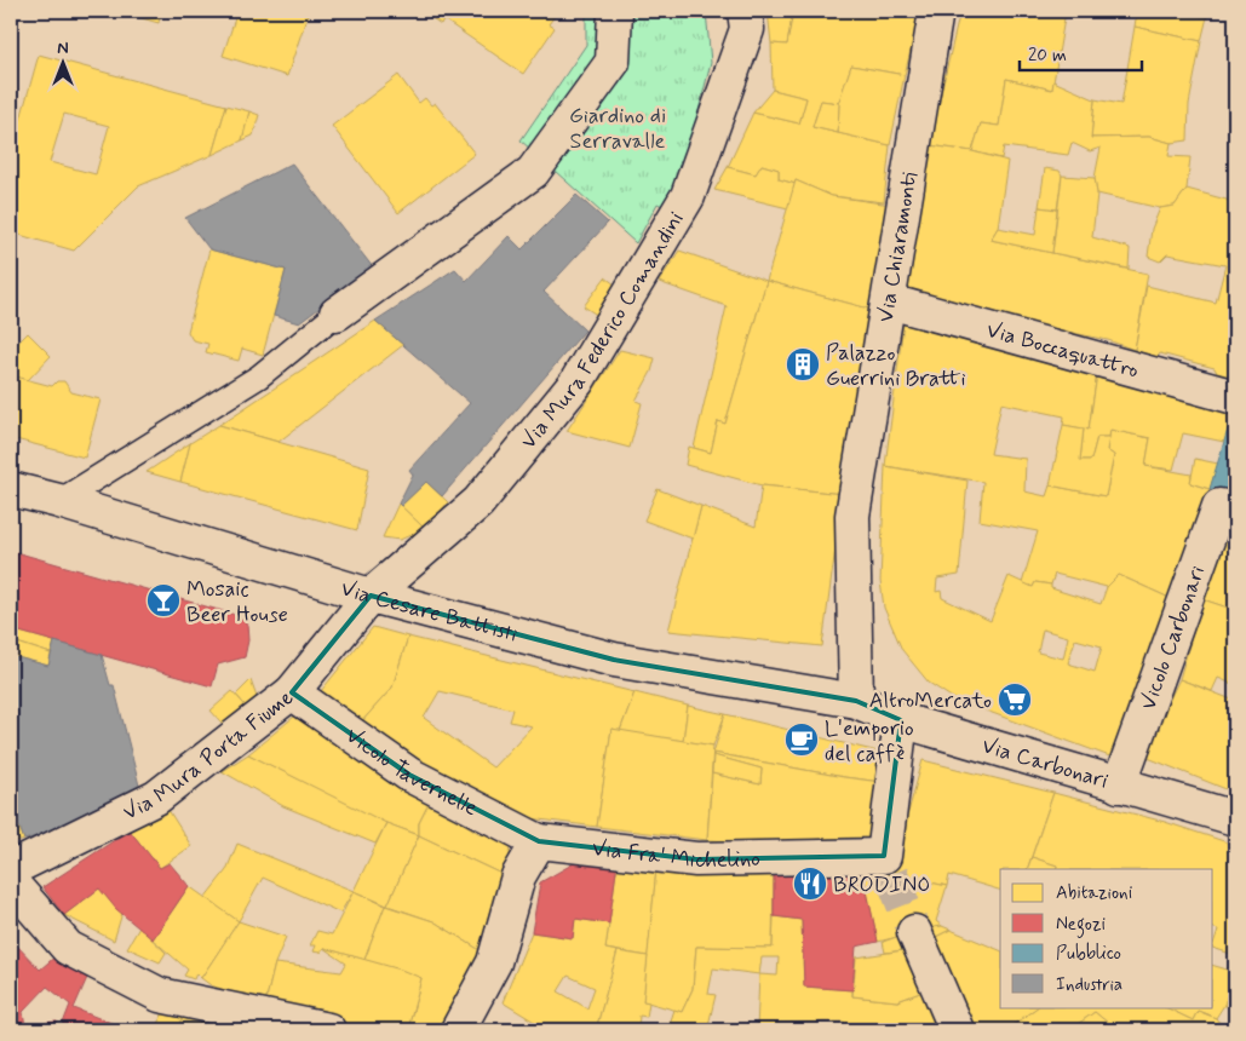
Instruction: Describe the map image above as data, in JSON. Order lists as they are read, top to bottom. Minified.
{"streets":{"street":["Via Chiaramonti","Via Mura Federico Comandini","Via Boccaquattro","Via Cesare Battisti","Vicolo Carbonari","Via Mura Porta Fiume","Via Carbonari","Vicolo Tavernelle","Via Fra' Michelino"]},"crossings":[["Via Chiaramonti","Via Boccaquattro"],["Via Chiaramonti","Via Cesare Battisti"],["Via Chiaramonti","Via Carbonari"],["Via Mura Federico Comandini","Via Cesare Battisti"],["Via Mura Federico Comandini","Via Mura Porta Fiume"],["Via Cesare Battisti","Via Mura Porta Fiume"],["Via Cesare Battisti","Via Carbonari"],["Vicolo Carbonari","Via Carbonari"],["Via Mura Porta Fiume","Vicolo Tavernelle"],["Via Carbonari","Via Fra' Michelino"],["Vicolo Tavernelle","Via Fra' Michelino"]],"parks":["Giardino di Serravalle"],"places":{"building":["Palazzo Guerrini Bratti"],"bar":["Mosaic Beer House"],"supermarket":["AltroMercato"],"cafe":["L'emporio del caffè"],"restaurant":["BRODINO"]},"legend":["Abitazioni","Negozi","Pubblico","Industria"],"scale_bar":"20 m","north":"top"}
